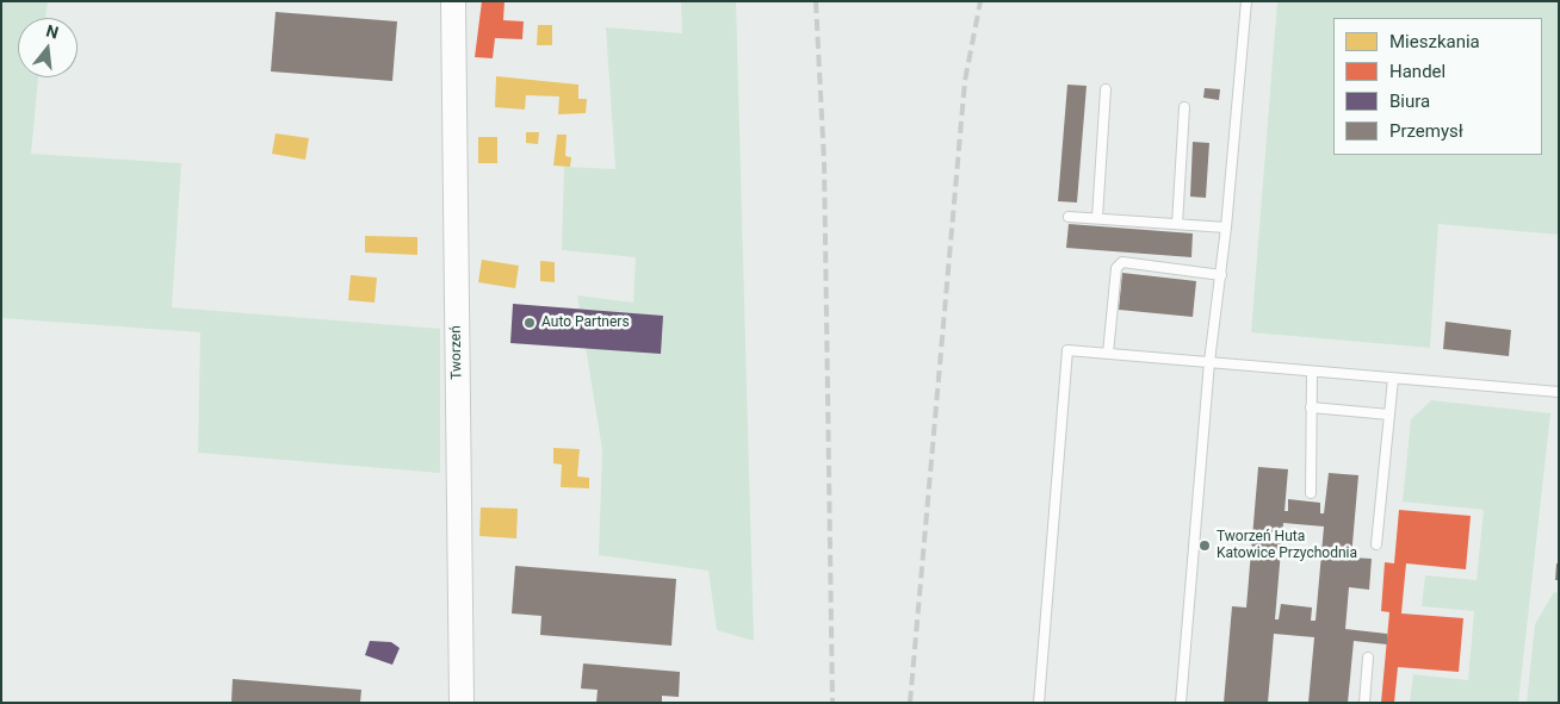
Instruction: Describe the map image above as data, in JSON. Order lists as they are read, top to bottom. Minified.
{"streets":{"street":["Tworzeń"]},"places":["Auto Partners","Tworzeń Huta Katowice Przychodnia"],"legend":["Mieszkania","Handel","Biura","Przemysł"],"north":"top"}
